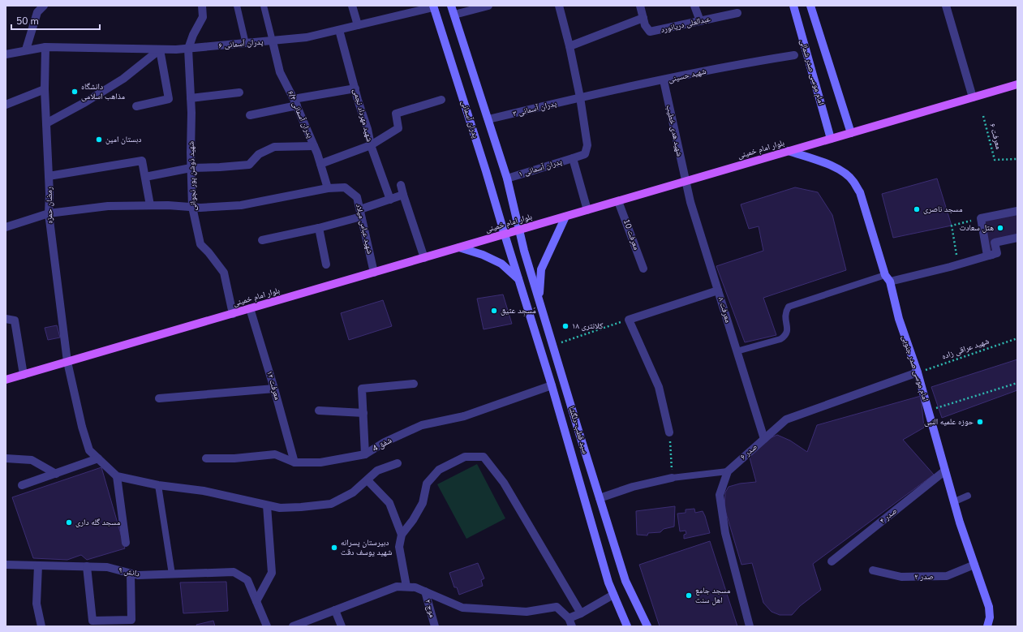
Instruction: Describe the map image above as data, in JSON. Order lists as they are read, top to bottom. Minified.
{"streets":{"main road":["امام موسی صدر شمالی","پدران آسمانی","بلوار امام خمینی","امام موسی صدر جنوبی","سید قطب-دلگشا"],"street":["عبدالعلی دریانورد","پدران آسمانی ۶","شهید حسینی","پدران آسمانی ۳","پدران آسمانی ۶/۴","شهید مهرداد نجمی","شهید هدی خطیب","پدران آسمانی ۱","شهید ذوشن پور نجوانی","رمضان حمزه","شهید عباس میلاد","معرفت 10","معرفت ۸","معرفت ۱۲","شفق 4","صدر ۶","صدر ۴","دانش ۹","صدر ۲","موج ۲"],"path":["معرفت ۶","شهید عراقی زاده"]},"crossings":[["پدران آسمانی ۶","پدران آسمانی ۶/۴"],["پدران آسمانی ۶","شهید مهرداد نجمی"],["پدران آسمانی ۶","پدران آسمانی"],["پدران آسمانی ۶","شهید ذوشن پور نجوانی"],["پدران آسمانی ۶","رمضان حمزه"],["امام موسی صدر شمالی","بلوار امام خمینی"],["شهید حسینی","پدران آسمانی ۳"],["شهید حسینی","شهید هدی خطیب"],["شهید حسینی","پدران آسمانی ۱"],["پدران آسمانی ۳","پدران آسمانی ۱"],["پدران آسمانی ۶/۴","شهید عباس میلاد"],["پدران آسمانی","بلوار امام خمینی"],["پدران آسمانی","سید قطب-دلگشا"],["شهید هدی خطیب","بلوار امام خمینی"],["شهید هدی خطیب","معرفت ۸"],["بلوار امام خمینی","شهید ذوشن پور نجوانی"],["بلوار امام خمینی","رمضان حمزه"],["بلوار امام خمینی","شهید عباس میلاد"],["بلوار امام خمینی","معرفت 10"],["بلوار امام خمینی","معرفت ۸"],["بلوار امام خمینی","امام موسی صدر جنوبی"],["بلوار امام خمینی","معرفت ۱۲"],["بلوار امام خمینی","سید قطب-دلگشا"],["شهید ذوشن پور نجوانی","شهید عباس میلاد"],["رمضان حمزه","شهید عباس میلاد"],["معرفت ۸","صدر ۶"],["شهید عراقی زاده","امام موسی صدر جنوبی"],["شهید عراقی زاده","صدر ۶"],["امام موسی صدر جنوبی","صدر ۶"],["امام موسی صدر جنوبی","صدر ۴"],["امام موسی صدر جنوبی","صدر ۲"],["معرفت ۱۲","شفق 4"],["سید قطب-دلگشا","شفق 4"]],"places":["دانشگاه مذاهب اسلامی","دبستان امین","مسجد ناصری","هتل سعادت","مَسجِد عتیق","کلانتری ۱۸","حوزه علمیه النبی","مسجد گله داری","دبیرستان پسرانه شهید یوسف دقت","مسجد جامع اهل سنت"],"scale_bar":"50 m"}
